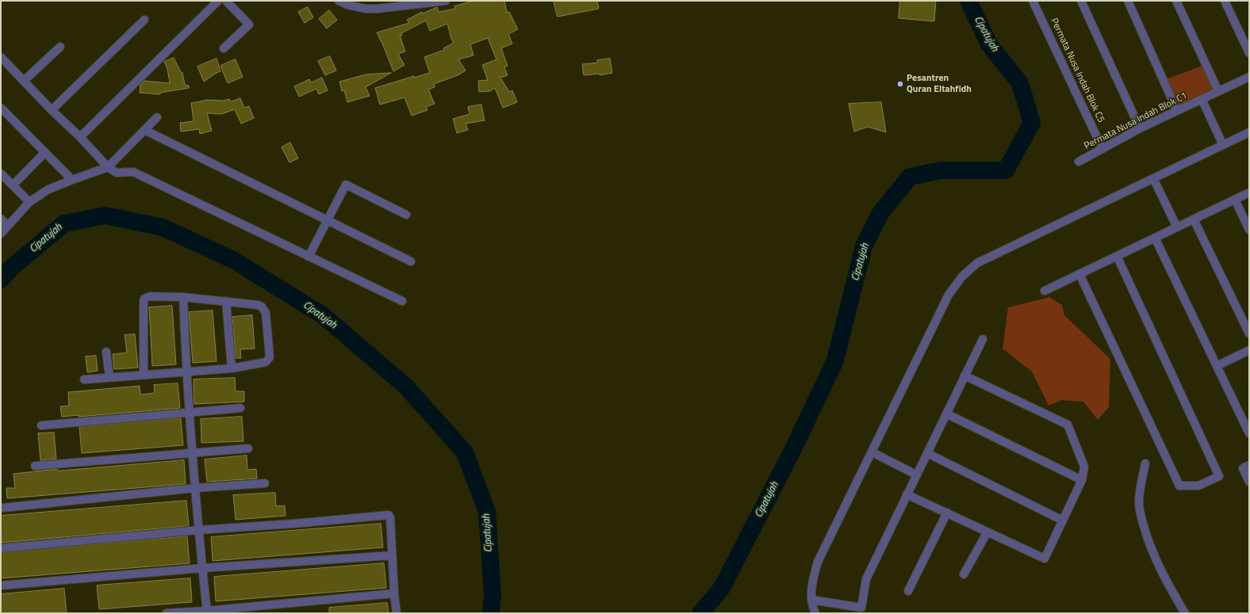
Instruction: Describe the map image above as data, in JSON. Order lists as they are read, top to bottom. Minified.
{"streets":{"street":["Permata Nusa Indah Blok C5","Permata Nusa Indah Blok C1"]},"crossings":[["Permata Nusa Indah Blok C5","Permata Nusa Indah Blok C1"]],"water":["Cipatujah"],"places":["Pesantren Quran Eltahfidh"]}
